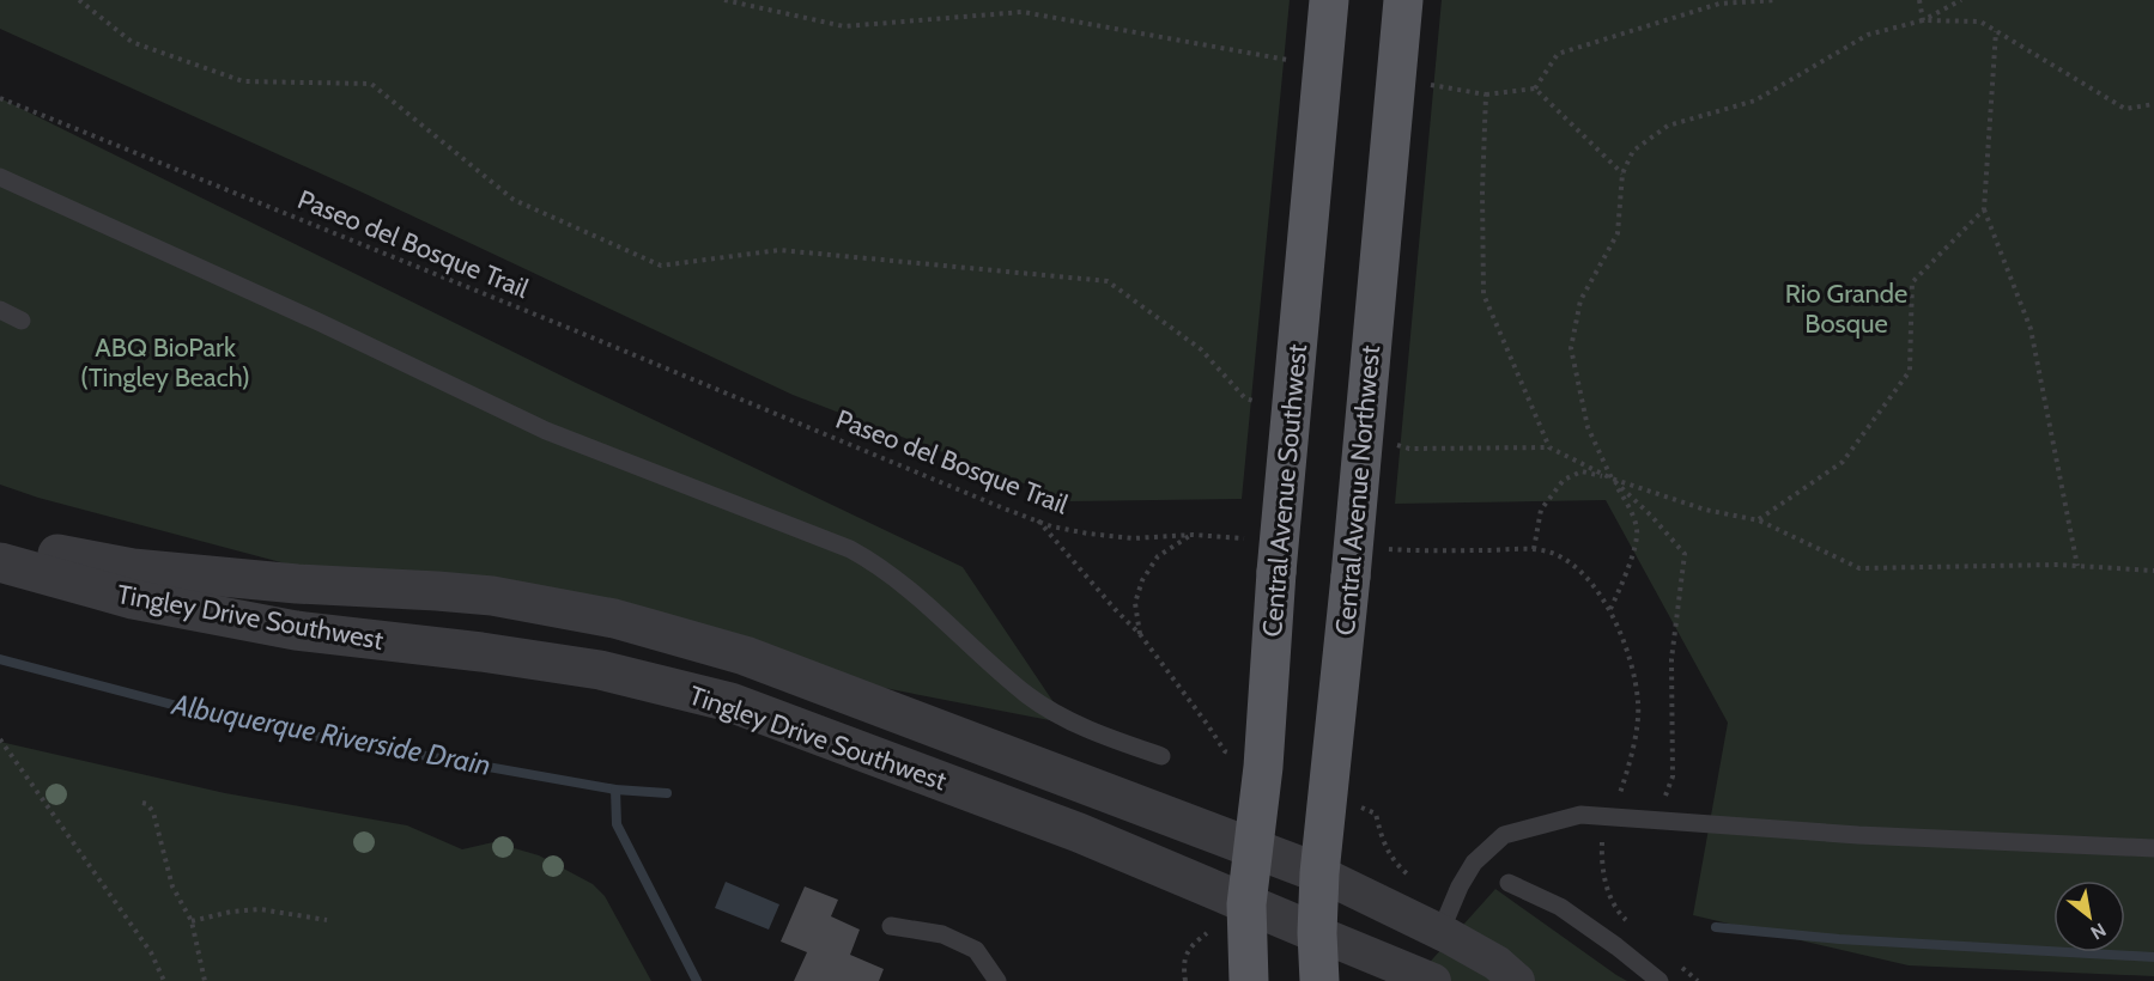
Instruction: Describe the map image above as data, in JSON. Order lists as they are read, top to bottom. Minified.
{"streets":{"main road":["Central Avenue Southwest","Central Avenue Northwest"],"street":["Tingley Drive Southwest"],"path":["Paseo del Bosque Trail"]},"crossings":[["Central Avenue Southwest","Tingley Drive Southwest"],["Central Avenue Northwest","Tingley Drive Southwest"]],"water":["Albuquerque Riverside Drain"],"parks":["Rio Grande Bosque","ABQ BioPark (Tingley Beach)"],"north":"bottom right"}
